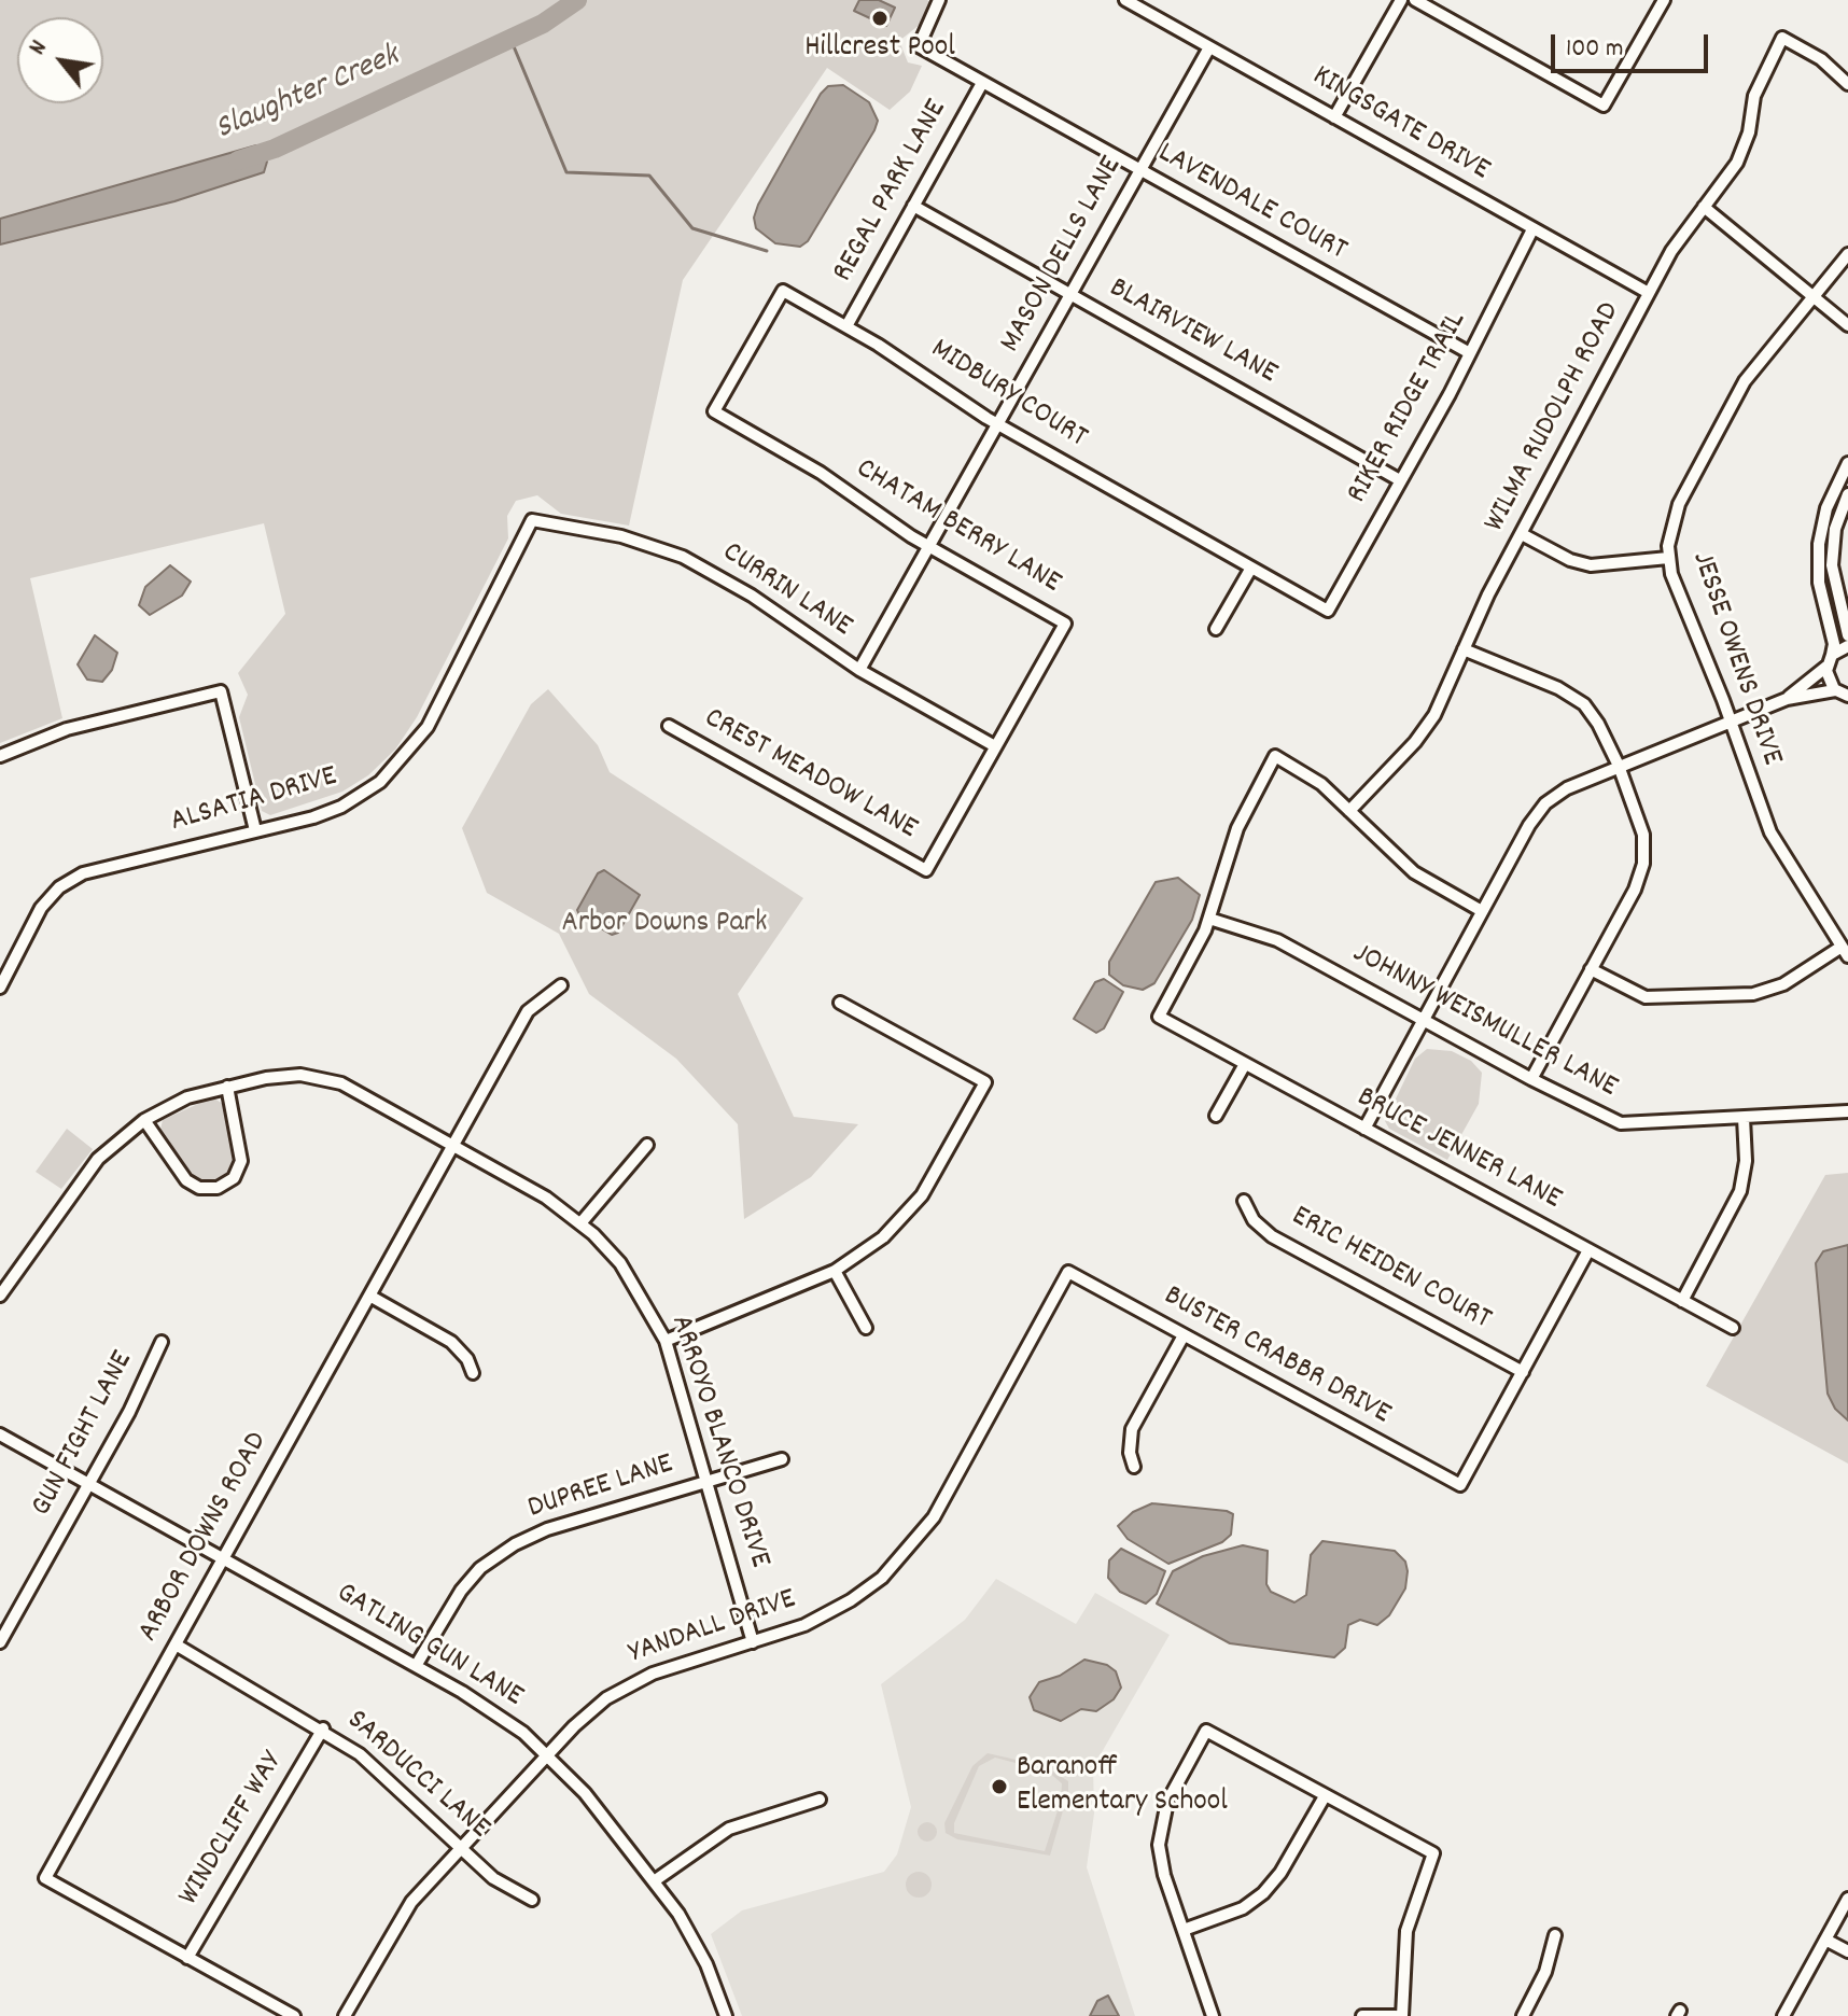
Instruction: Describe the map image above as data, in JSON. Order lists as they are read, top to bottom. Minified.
{"streets":{"street":["KINGSGATE DRIVE","REGAL PARK LANE","LAVENDALE COURT","MASON DELLS LANE","BLAIRVIEW LANE","MIDBURY COURT","RIKER RIDGE TRAIL","WILMA RUDOLPH ROAD","CHATAM BERRY LANE","CURRIN LANE","JESSE OWENS DRIVE","CREST MEADOW LANE","ALSATIA DRIVE","JOHNNY WEISMULLER LANE","BRUCE JENNER LANE","ERIC HEIDEN COURT","BUSTER CRABBR DRIVE","GUN FIGHT LANE","ARROYO BLANCO DRIVE","DUPREE LANE","ARBOR DOWNS ROAD","YANDALL DRIVE","GATLING GUN LANE","SARDUCCI LANE","WINDCLIFF WAY"]},"crossings":[["KINGSGATE DRIVE","MASON DELLS LANE"],["KINGSGATE DRIVE","RIKER RIDGE TRAIL"],["KINGSGATE DRIVE","WILMA RUDOLPH ROAD"],["REGAL PARK LANE","LAVENDALE COURT"],["REGAL PARK LANE","BLAIRVIEW LANE"],["REGAL PARK LANE","MIDBURY COURT"],["LAVENDALE COURT","MASON DELLS LANE"],["LAVENDALE COURT","RIKER RIDGE TRAIL"],["MASON DELLS LANE","BLAIRVIEW LANE"],["MASON DELLS LANE","MIDBURY COURT"],["MASON DELLS LANE","CHATAM BERRY LANE"],["MASON DELLS LANE","CURRIN LANE"],["BLAIRVIEW LANE","RIKER RIDGE TRAIL"],["MIDBURY COURT","RIKER RIDGE TRAIL"],["MIDBURY COURT","CHATAM BERRY LANE"],["CHATAM BERRY LANE","CURRIN LANE"],["CHATAM BERRY LANE","CREST MEADOW LANE"],["CURRIN LANE","ALSATIA DRIVE"],["JOHNNY WEISMULLER LANE","BRUCE JENNER LANE"],["ERIC HEIDEN COURT","BUSTER CRABBR DRIVE"],["BUSTER CRABBR DRIVE","YANDALL DRIVE"],["GUN FIGHT LANE","GATLING GUN LANE"],["ARROYO BLANCO DRIVE","DUPREE LANE"],["ARROYO BLANCO DRIVE","ARBOR DOWNS ROAD"],["ARROYO BLANCO DRIVE","YANDALL DRIVE"],["DUPREE LANE","GATLING GUN LANE"],["ARBOR DOWNS ROAD","GATLING GUN LANE"],["ARBOR DOWNS ROAD","SARDUCCI LANE"],["ARBOR DOWNS ROAD","WINDCLIFF WAY"],["YANDALL DRIVE","GATLING GUN LANE"],["YANDALL DRIVE","SARDUCCI LANE"],["SARDUCCI LANE","WINDCLIFF WAY"]],"water":["Slaughter Creek"],"parks":["Arbor Downs Park"],"places":["Hillcrest Pool","Baranoff Elementary School"],"scale_bar":"100 m","north":"top left"}
